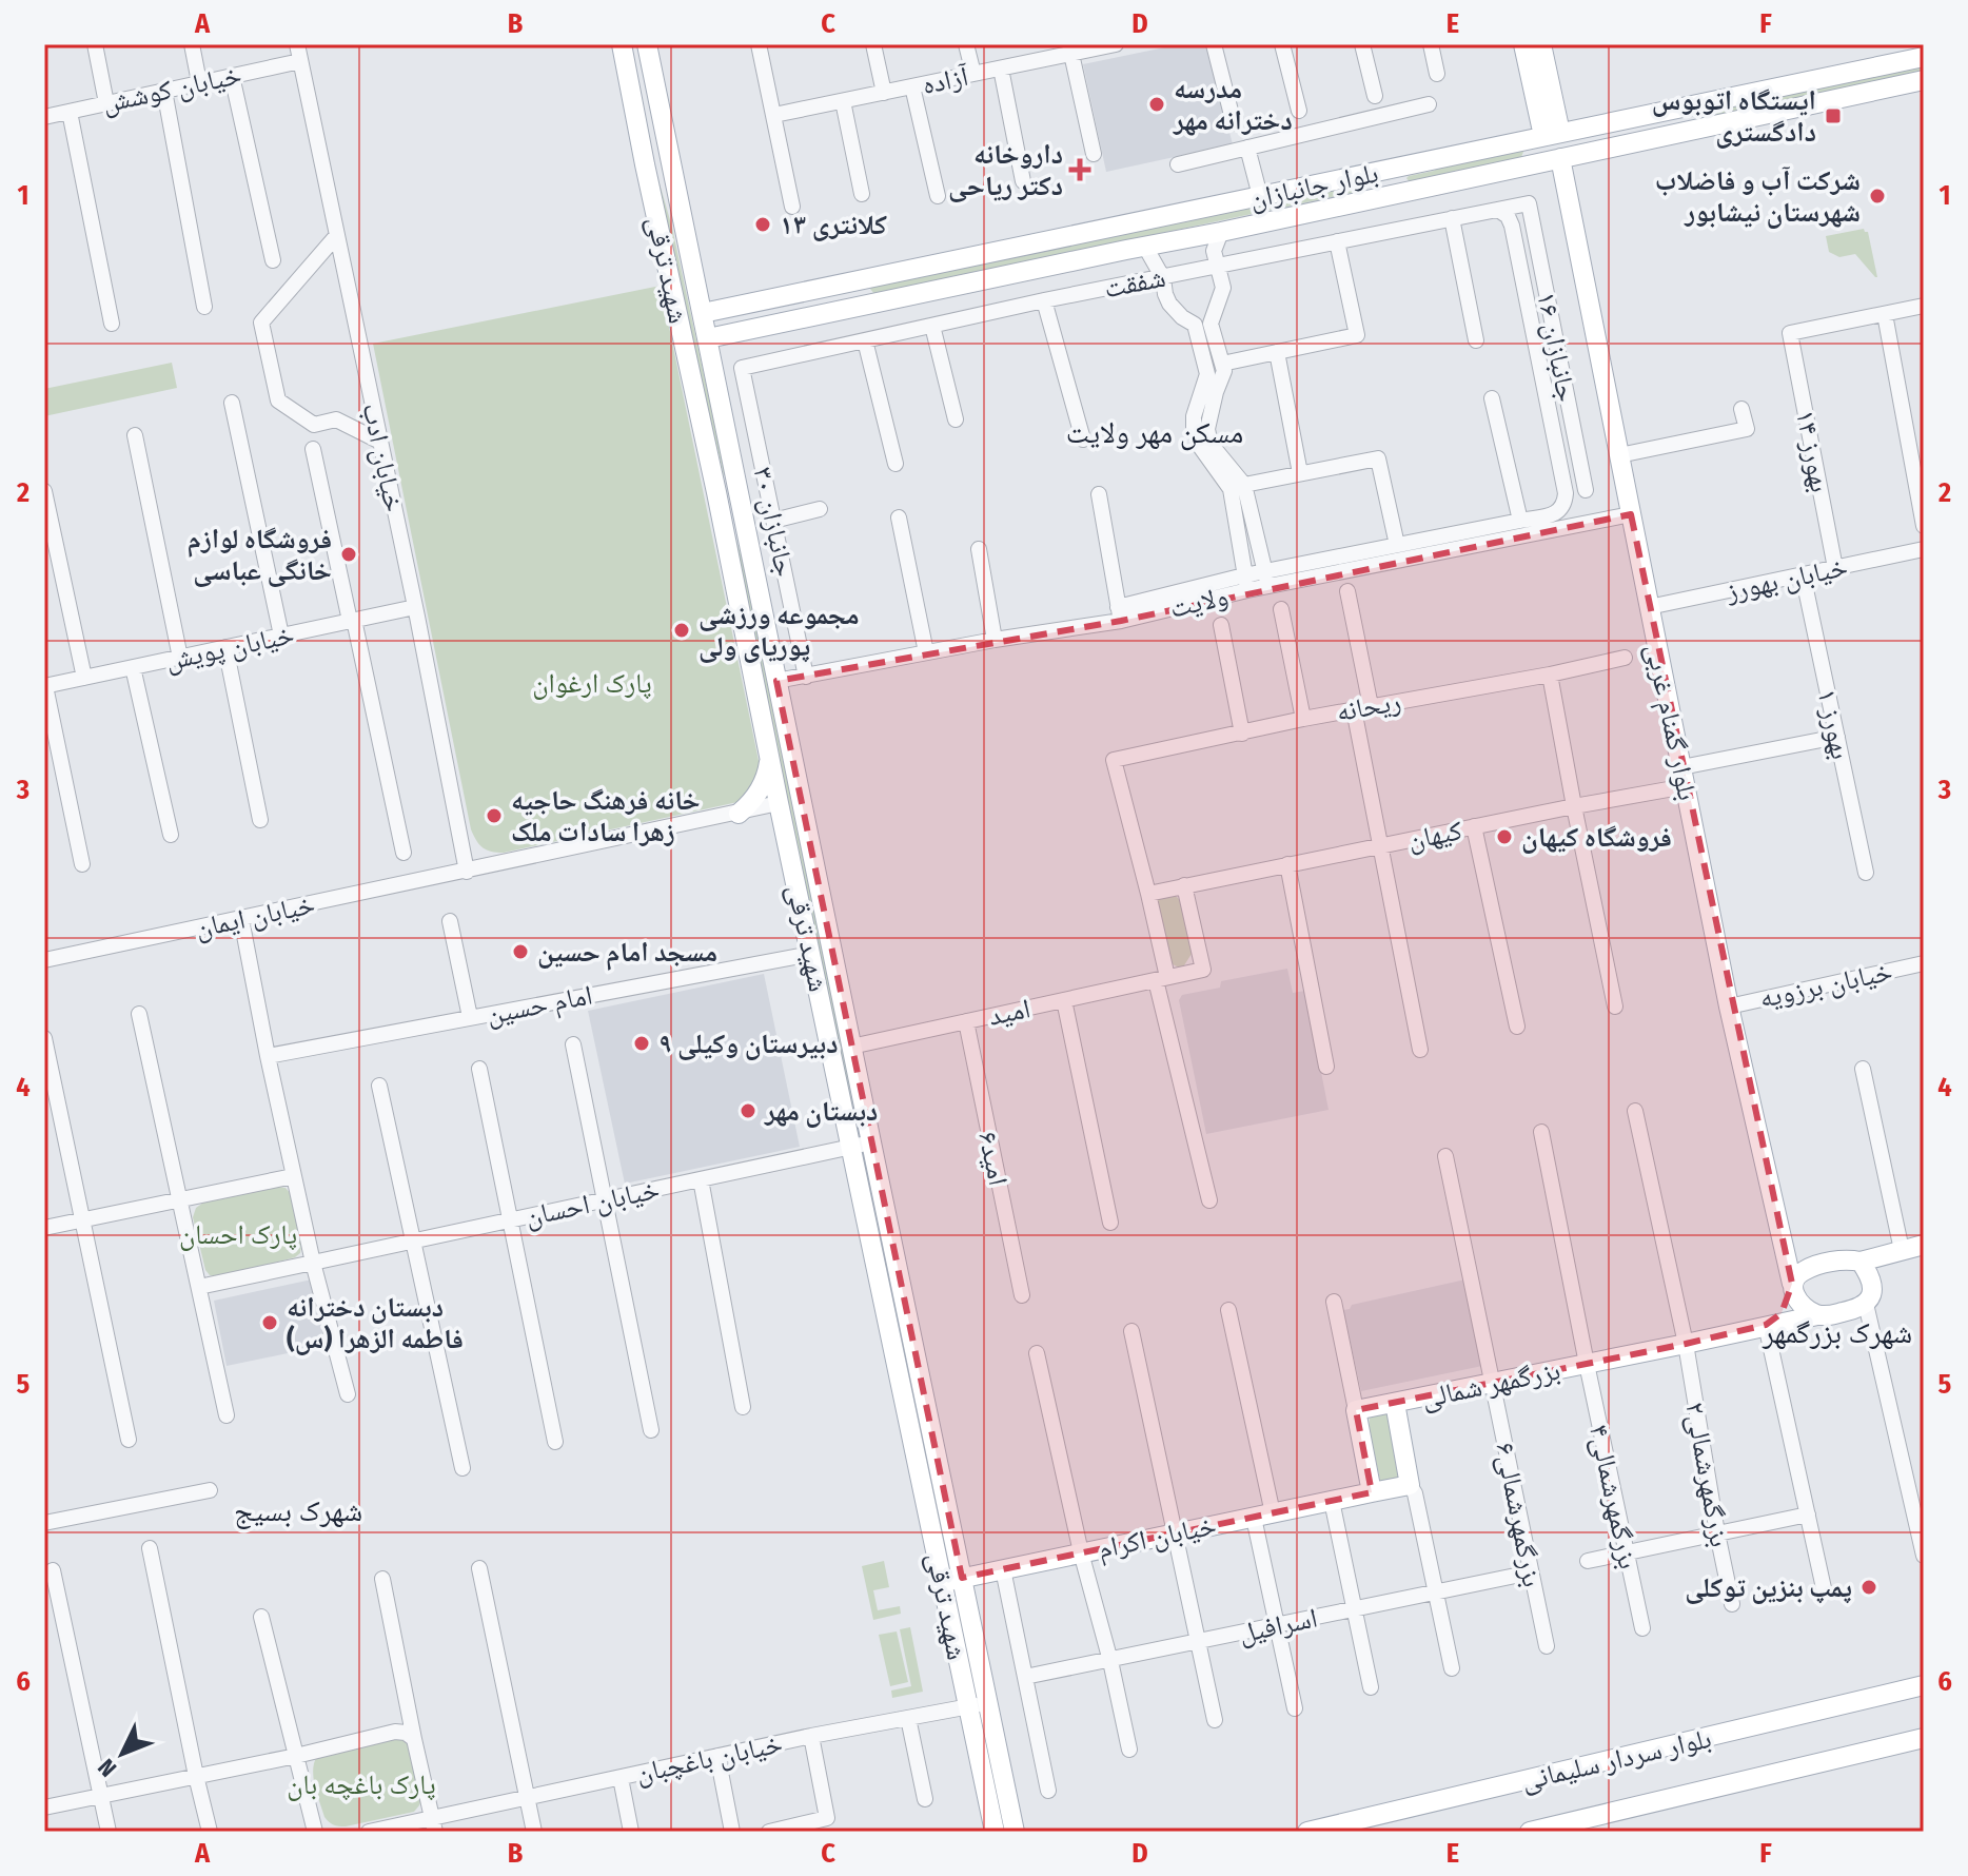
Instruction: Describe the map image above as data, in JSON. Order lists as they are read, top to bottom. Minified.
{"streets":{"main road":["بلوار جانبازان","شهید ترقی","بلوار گمنام غربی","بزرگمهر شمالی","خیابان اکرام","بلوار سردار سلیمانی"],"street":["آزاده","خیابان کوشش","شفقت","جانبازان ۱۶","بهورز ۱۴","خیابان ادب","جانبازان ۳۰","خیابان بهورز","ولایت","خیابان پویش","ریحانه","بهورز ۱","کیهان","خیابان ایمان","خیابان برزویه","امام حسین","امید","امید۶","خیابان احسان","بزرگمهرشمالی۲","بزرگمهرشمالی۴","بزرگمهرشمالی۶","اسرافیل","خیابان باغچبان"]},"crossings":[["خیابان کوشش","خیابان ادب"],["بلوار جانبازان","شهید ترقی"],["بلوار جانبازان","بلوار گمنام غربی"],["شهید ترقی","ولایت"],["شهید ترقی","خیابان ایمان"],["شهید ترقی","امام حسین"],["شهید ترقی","امید"],["شهید ترقی","خیابان احسان"],["شهید ترقی","خیابان اکرام"],["شهید ترقی","خیابان باغچبان"],["شفقت","جانبازان ۱۶"],["شفقت","جانبازان ۳۰"],["بهورز ۱۴","خیابان بهورز"],["خیابان ادب","خیابان پویش"],["خیابان ادب","خیابان ایمان"],["جانبازان ۳۰","ولایت"],["خیابان بهورز","بلوار گمنام غربی"],["خیابان بهورز","بهورز ۱"],["ولایت","بلوار گمنام غربی"],["بلوار گمنام غربی","کیهان"],["بلوار گمنام غربی","خیابان برزویه"],["بلوار گمنام غربی","بزرگمهر شمالی"],["بهورز ۱","کیهان"],["کیهان","امید"],["امید","امید۶"],["بزرگمهر شمالی","بزرگمهرشمالی۲"],["بزرگمهر شمالی","بزرگمهرشمالی۴"],["بزرگمهر شمالی","بزرگمهرشمالی۶"],["بزرگمهرشمالی۶","اسرافیل"]],"districts":["مسکن مهر ولایت","شهرک بزرگمهر","شهرک بسیج"],"parks":["پارک ارغوان","پارک احسان","پارک باغچه بان"],"places":{"other":["مدرسه دخترانه مهر","شرکت آب و فاضلاب شهرستان نیشابور","کلانتری ۱۳","فروشگاه لوازم خانگی عباسی","مجموعه ورزشی پوریای ولی","خانه فرهنگ حاجیه زهرا سادات ملک","فروشگاه کیهان","مسجد امام حسین","دبیرستان وکیلی ۹","دبستان مهر","دبستان دخترانه فاطمه الزهرا (س)","پمپ بنزین توکلی"],"transit":["ایستگاه اتوبوس دادگستری"],"health":["داروخانه دکتر ریاحی"]},"north":"bottom left","grid":{"columns":["A","B","C","D","E","F"],"rows":["1","2","3","4","5","6"]}}
